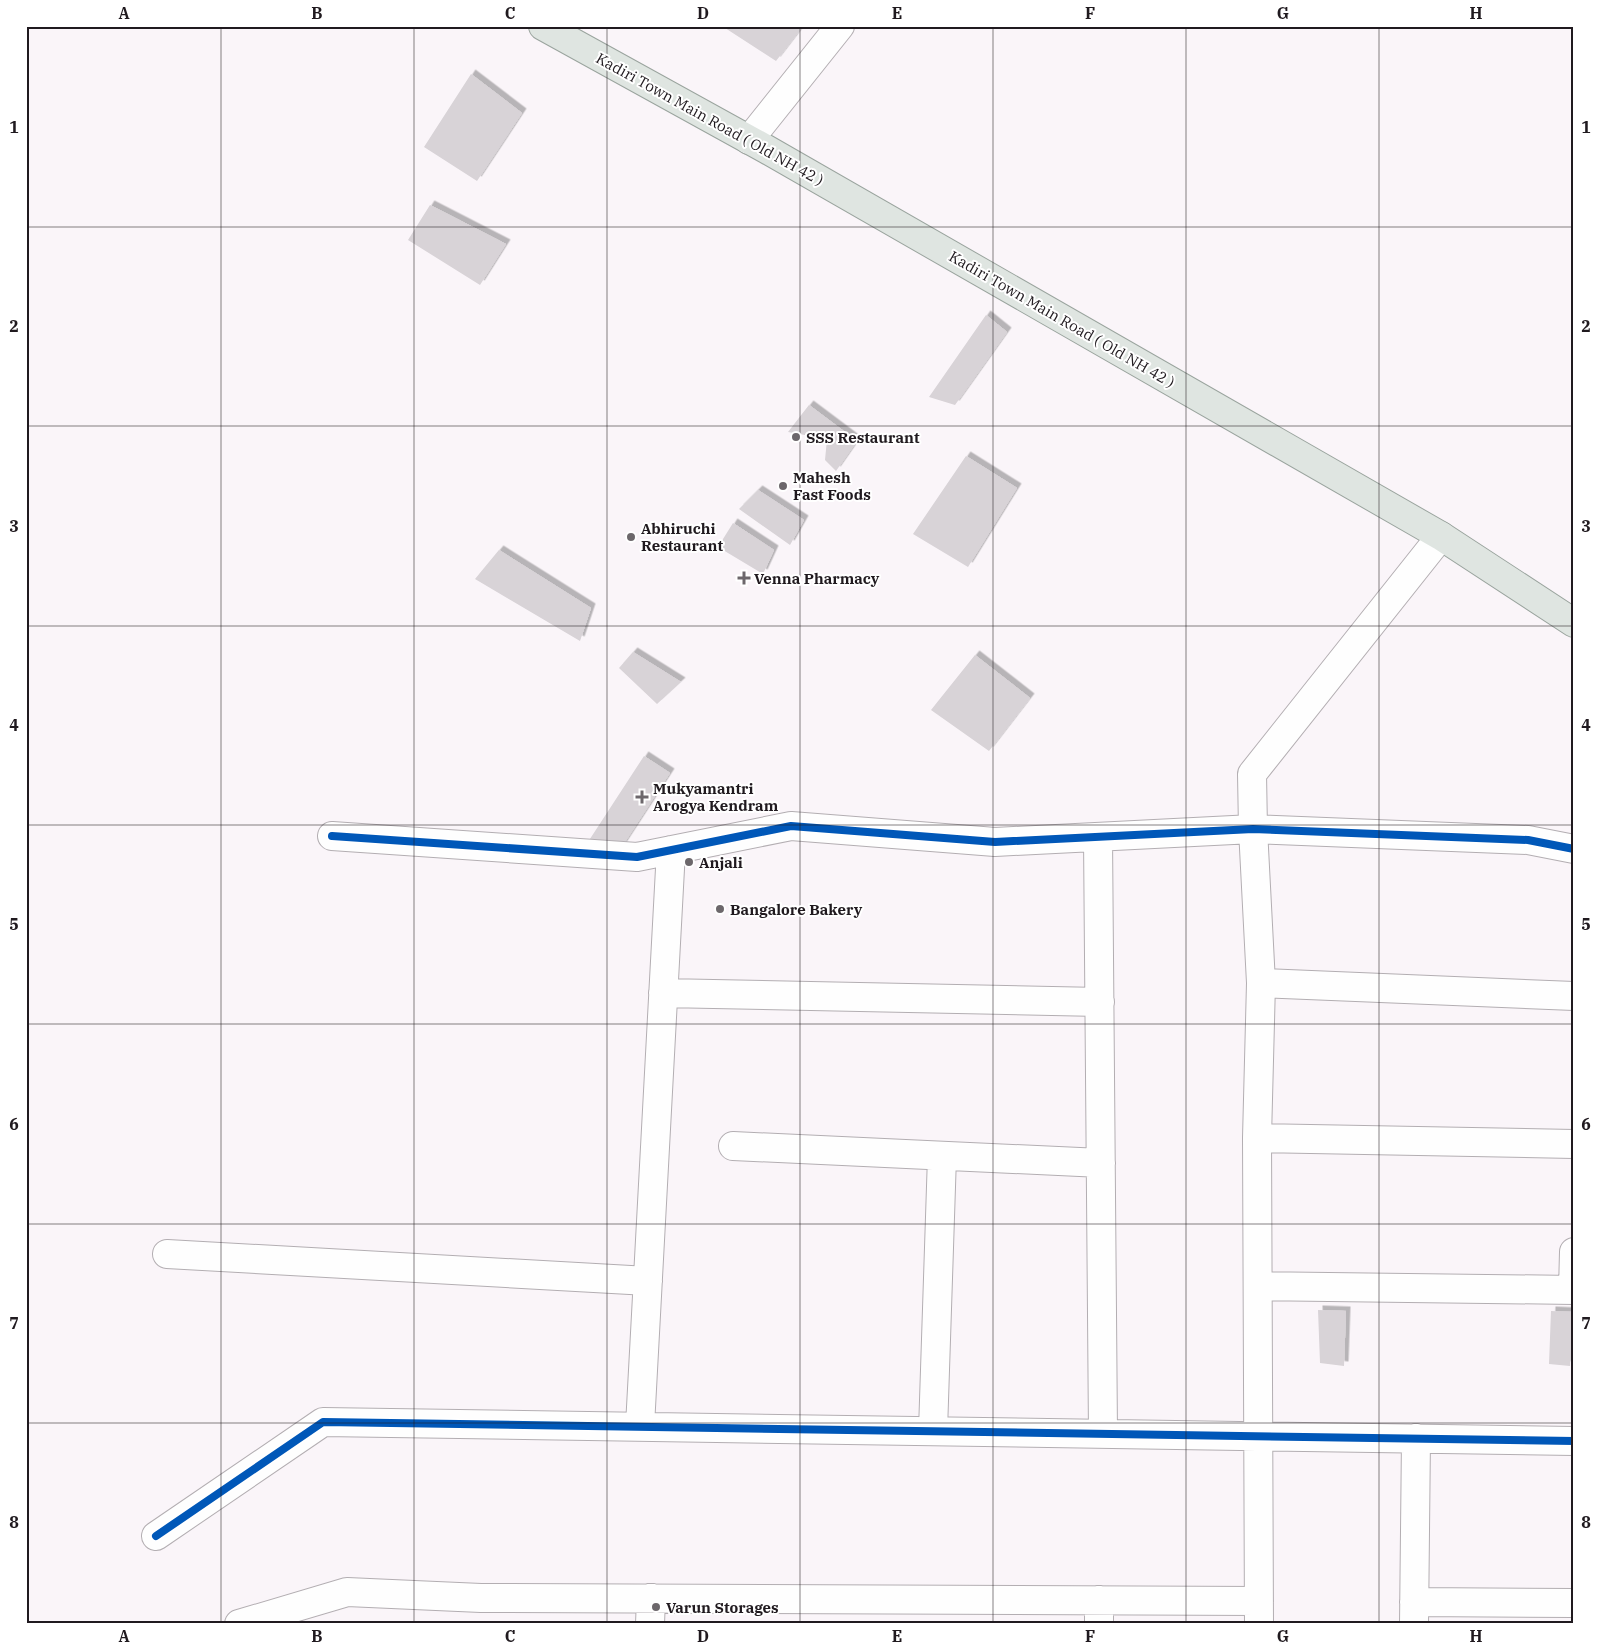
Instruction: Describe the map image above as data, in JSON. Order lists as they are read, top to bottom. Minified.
{"streets":{"main road":["Kadiri Town Main Road ( Old NH 42 )"]},"places":{"other":["SSS Restaurant","Mahesh Fast Foods","Abhiruchi Restaurant","Anjali","Bangalore Bakery","Varun Storages"],"health":["Venna Pharmacy","Mukyamantri Arogya Kendram"]},"grid":{"columns":["A","B","C","D","E","F","G","H"],"rows":["1","2","3","4","5","6","7","8"]}}
